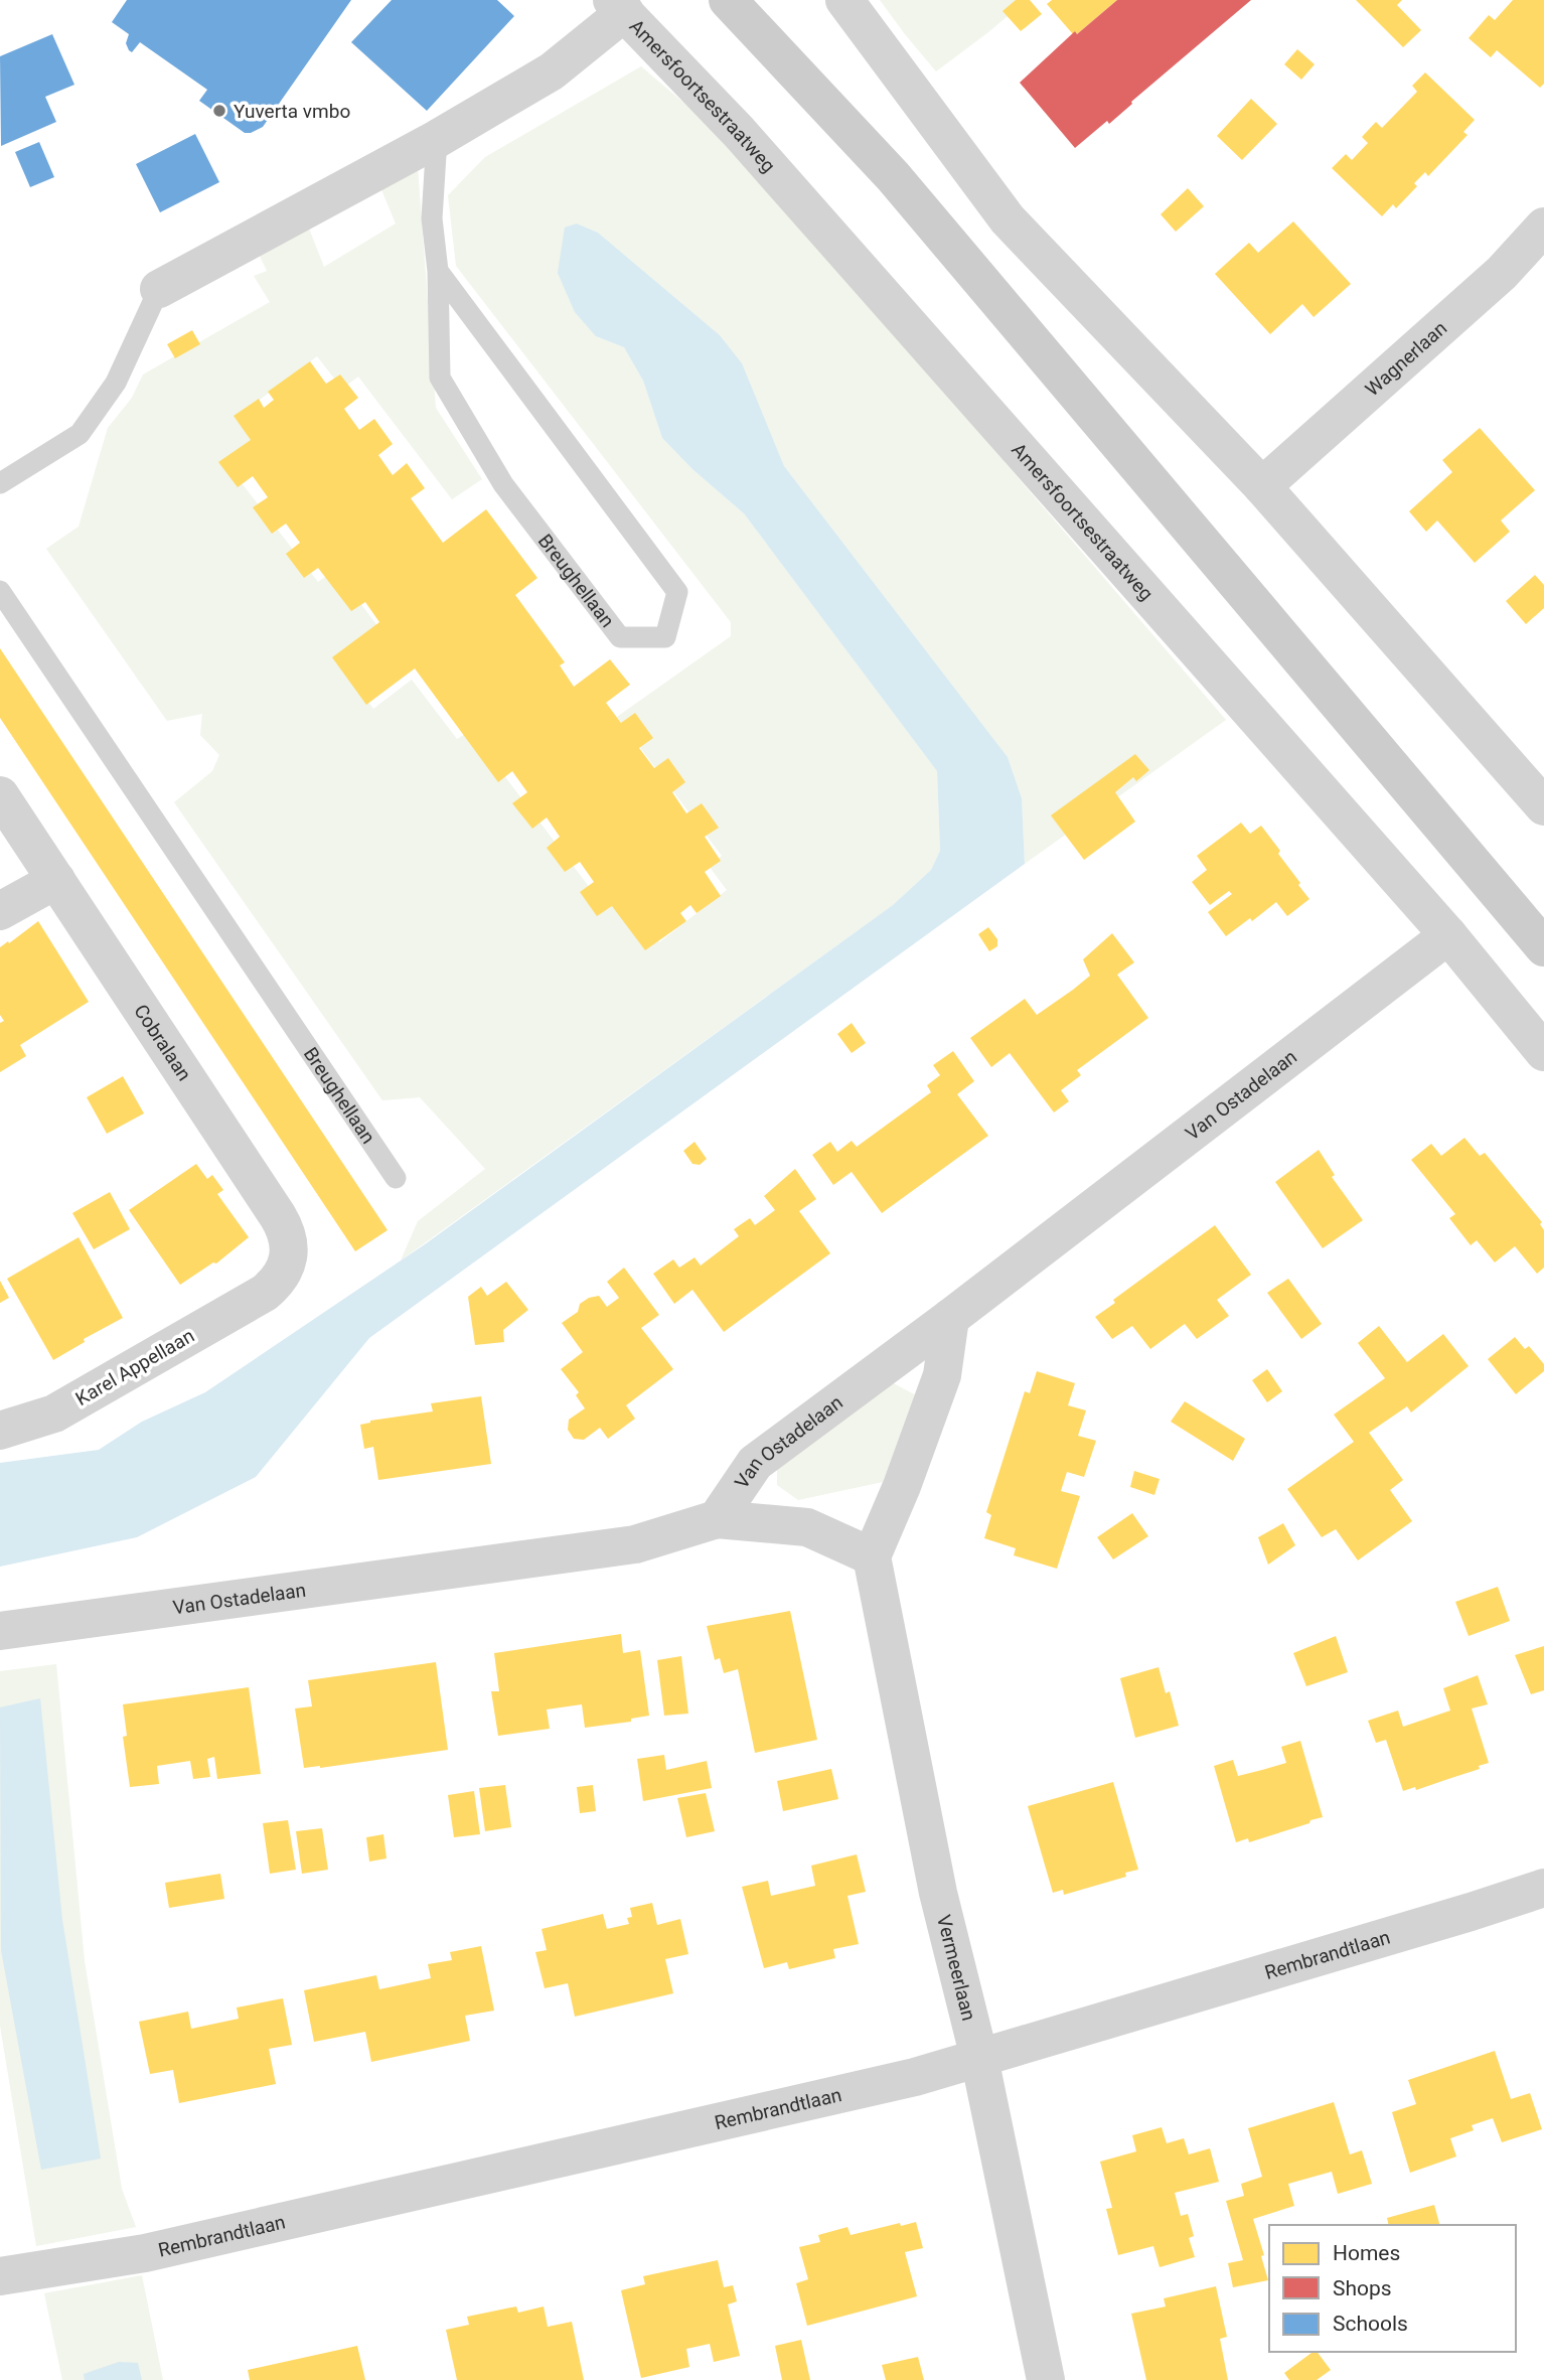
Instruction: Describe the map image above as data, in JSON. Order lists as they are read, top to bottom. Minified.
{"streets":{"street":["Amersfoortsestraatweg","Wagnerlaan","Cobralaan","Van Ostadelaan","Karel Appellaan","Rembrandtlaan","Vermeerlaan"],"lane":["Breughellaan"]},"crossings":[["Amersfoortsestraatweg","Van Ostadelaan"],["Cobralaan","Karel Appellaan"],["Rembrandtlaan","Vermeerlaan"]],"places":["Yuverta vmbo"],"legend":["Homes","Shops","Schools"]}
